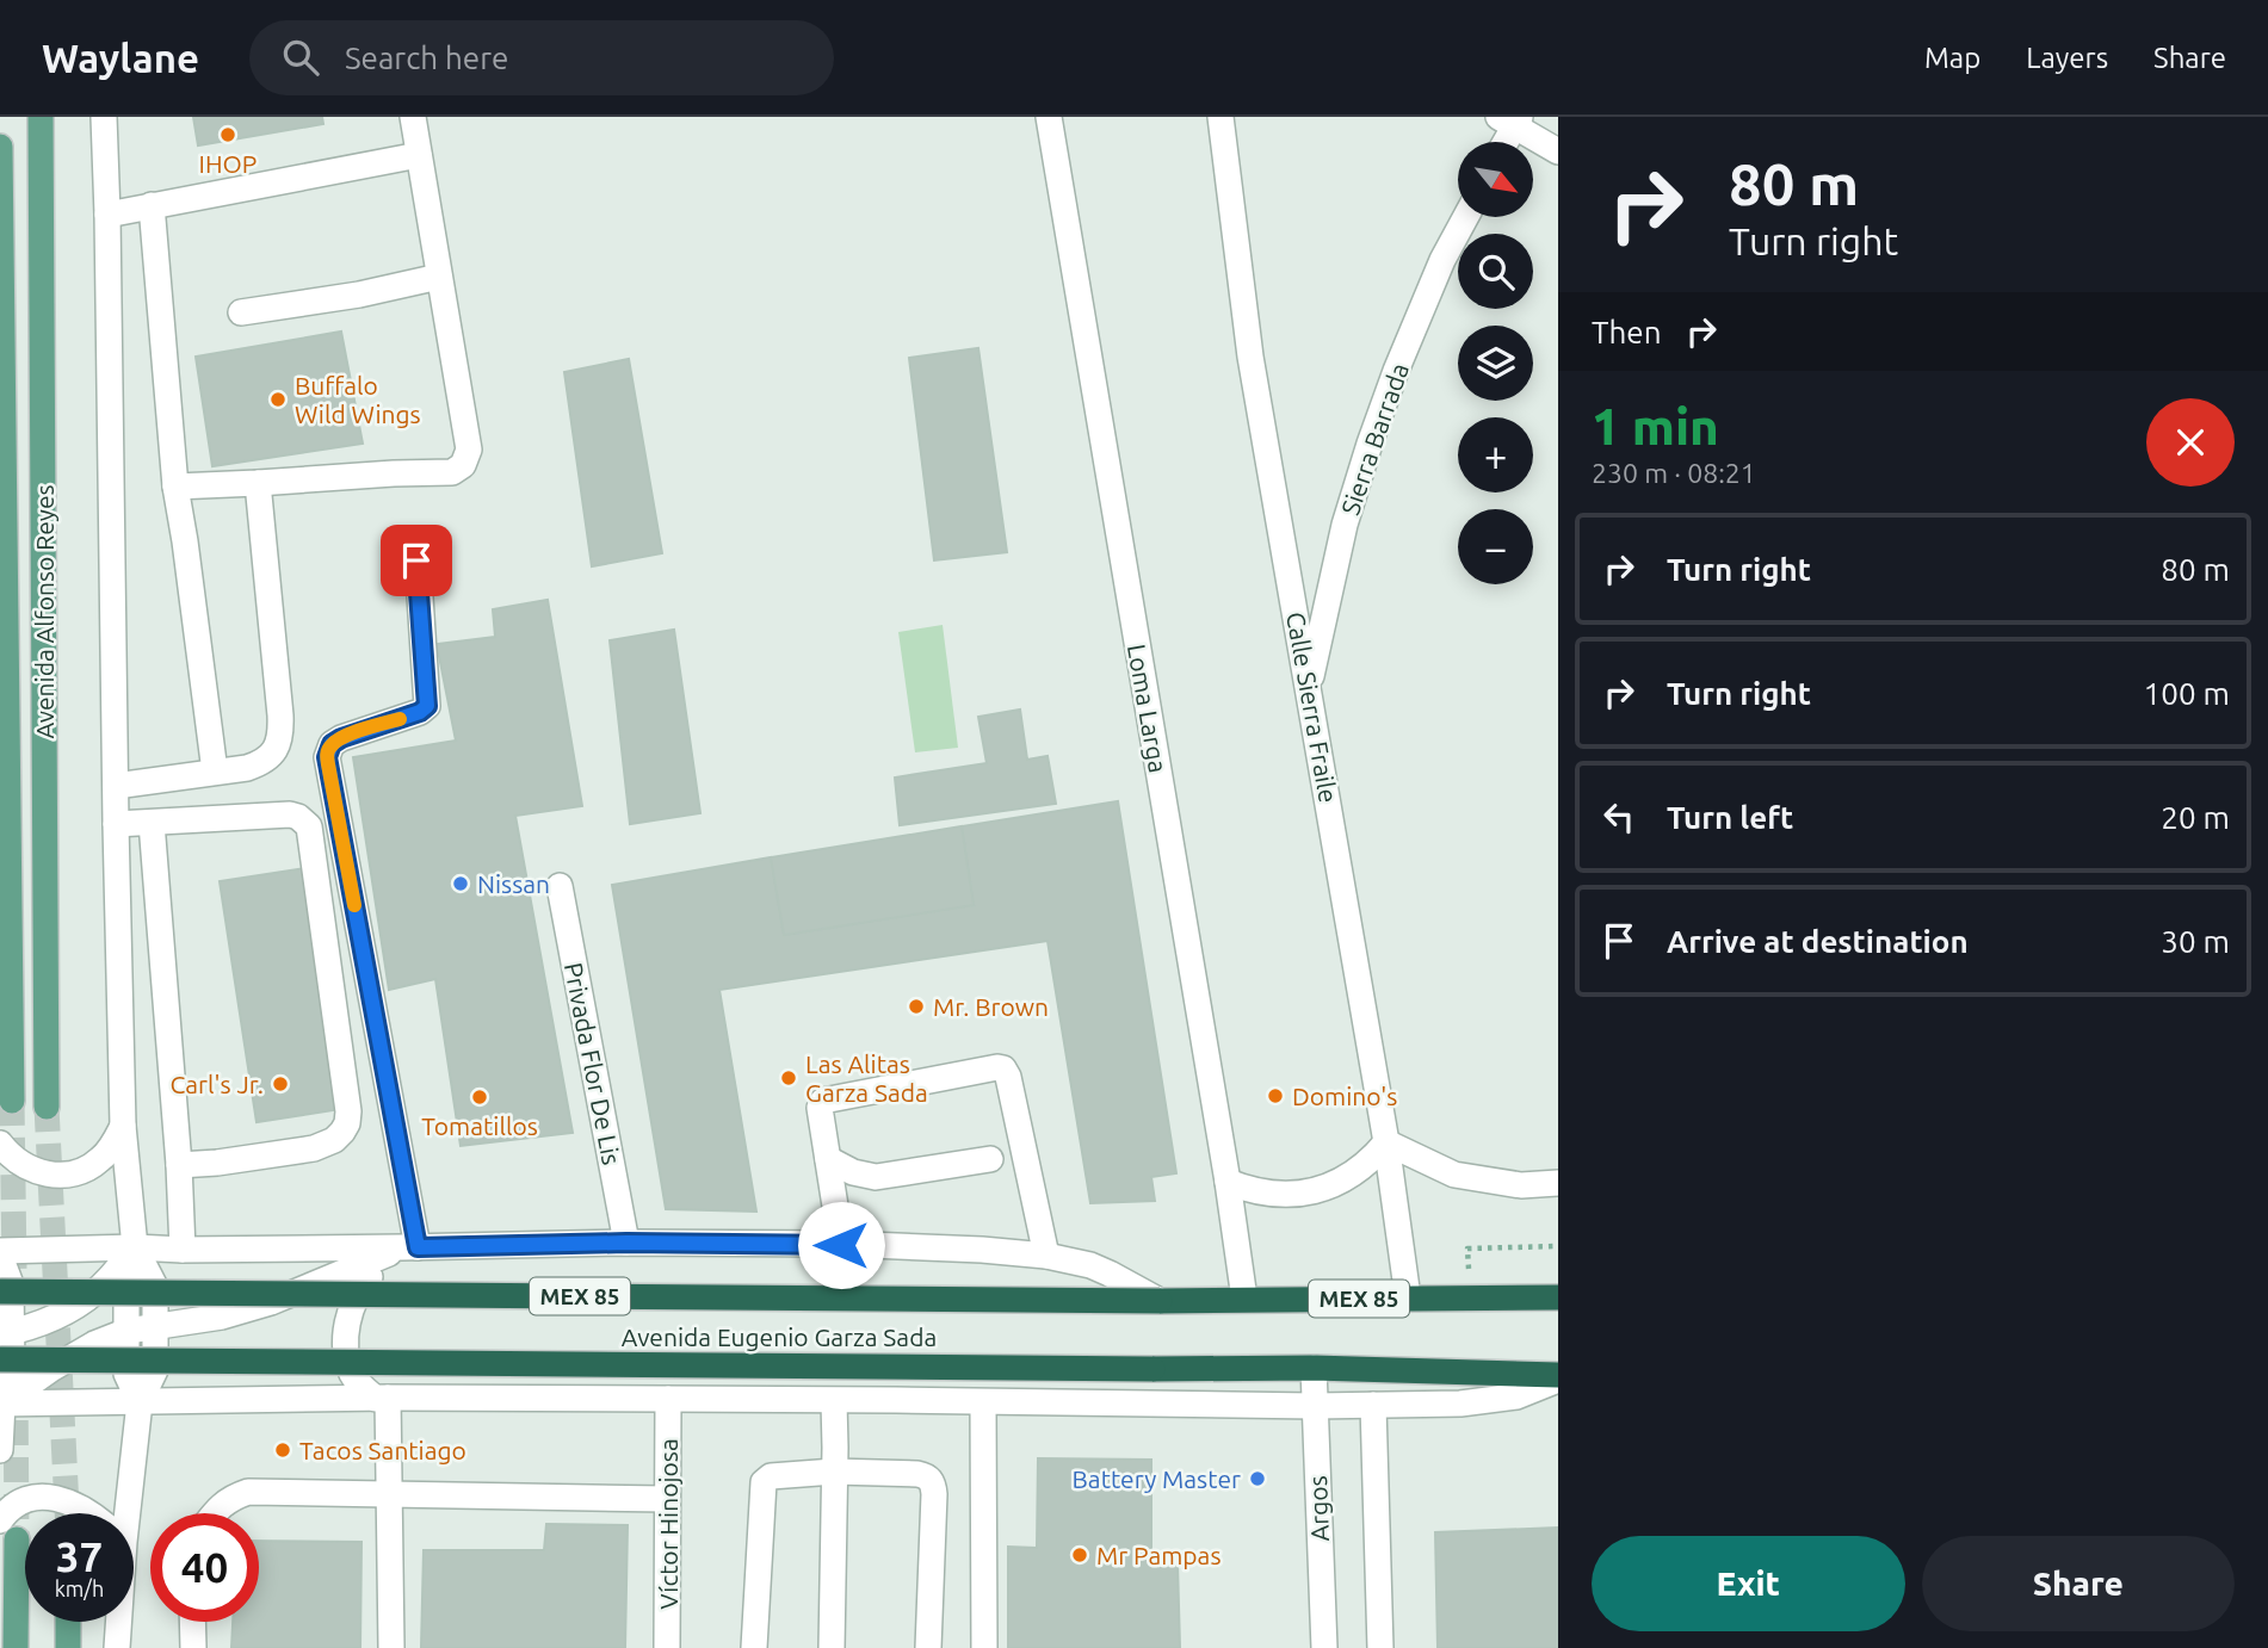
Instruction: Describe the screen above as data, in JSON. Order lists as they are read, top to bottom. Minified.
{"streets":{"highway":["MEX 85","Avenida Eugenio Garza Sada"],"main road":["Avenida Alfonso Reyes"],"street":["Sierra Barrada","Calle Sierra Fraile","Loma Larga","Privada Flor De Lis","Argos","Víctor Hinojosa"]},"crossings":[["Sierra Barrada","Calle Sierra Fraile"],["Calle Sierra Fraile","Avenida Eugenio Garza Sada"],["Loma Larga","Avenida Eugenio Garza Sada"],["Avenida Eugenio Garza Sada","Argos"]],"places":["IHOP","Buffalo Wild Wings","Nissan","Mr. Brown","Las Alitas Garza Sada","Carl's Jr.","Domino's","Tomatillos","Tacos Santiago","Battery Master","Mr Pampas"],"north":"bottom right","page":{"header":"Waylane","search":"Search here","nav":["Map","Layers","Share"],"turn":["80 m","Turn right"],"map_buttons":["+","−"],"then":"Then","heading":["1 min","230 m · 08:21"],"list":[{"name":"Turn right","value":"80 m"},{"name":"Turn right","value":"100 m"},{"name":"Turn left","value":"20 m"},{"name":"Arrive at destination","value":"30 m"}],"speed":"37 km/h","limit":"40","buttons":["Exit","Share"]}}
